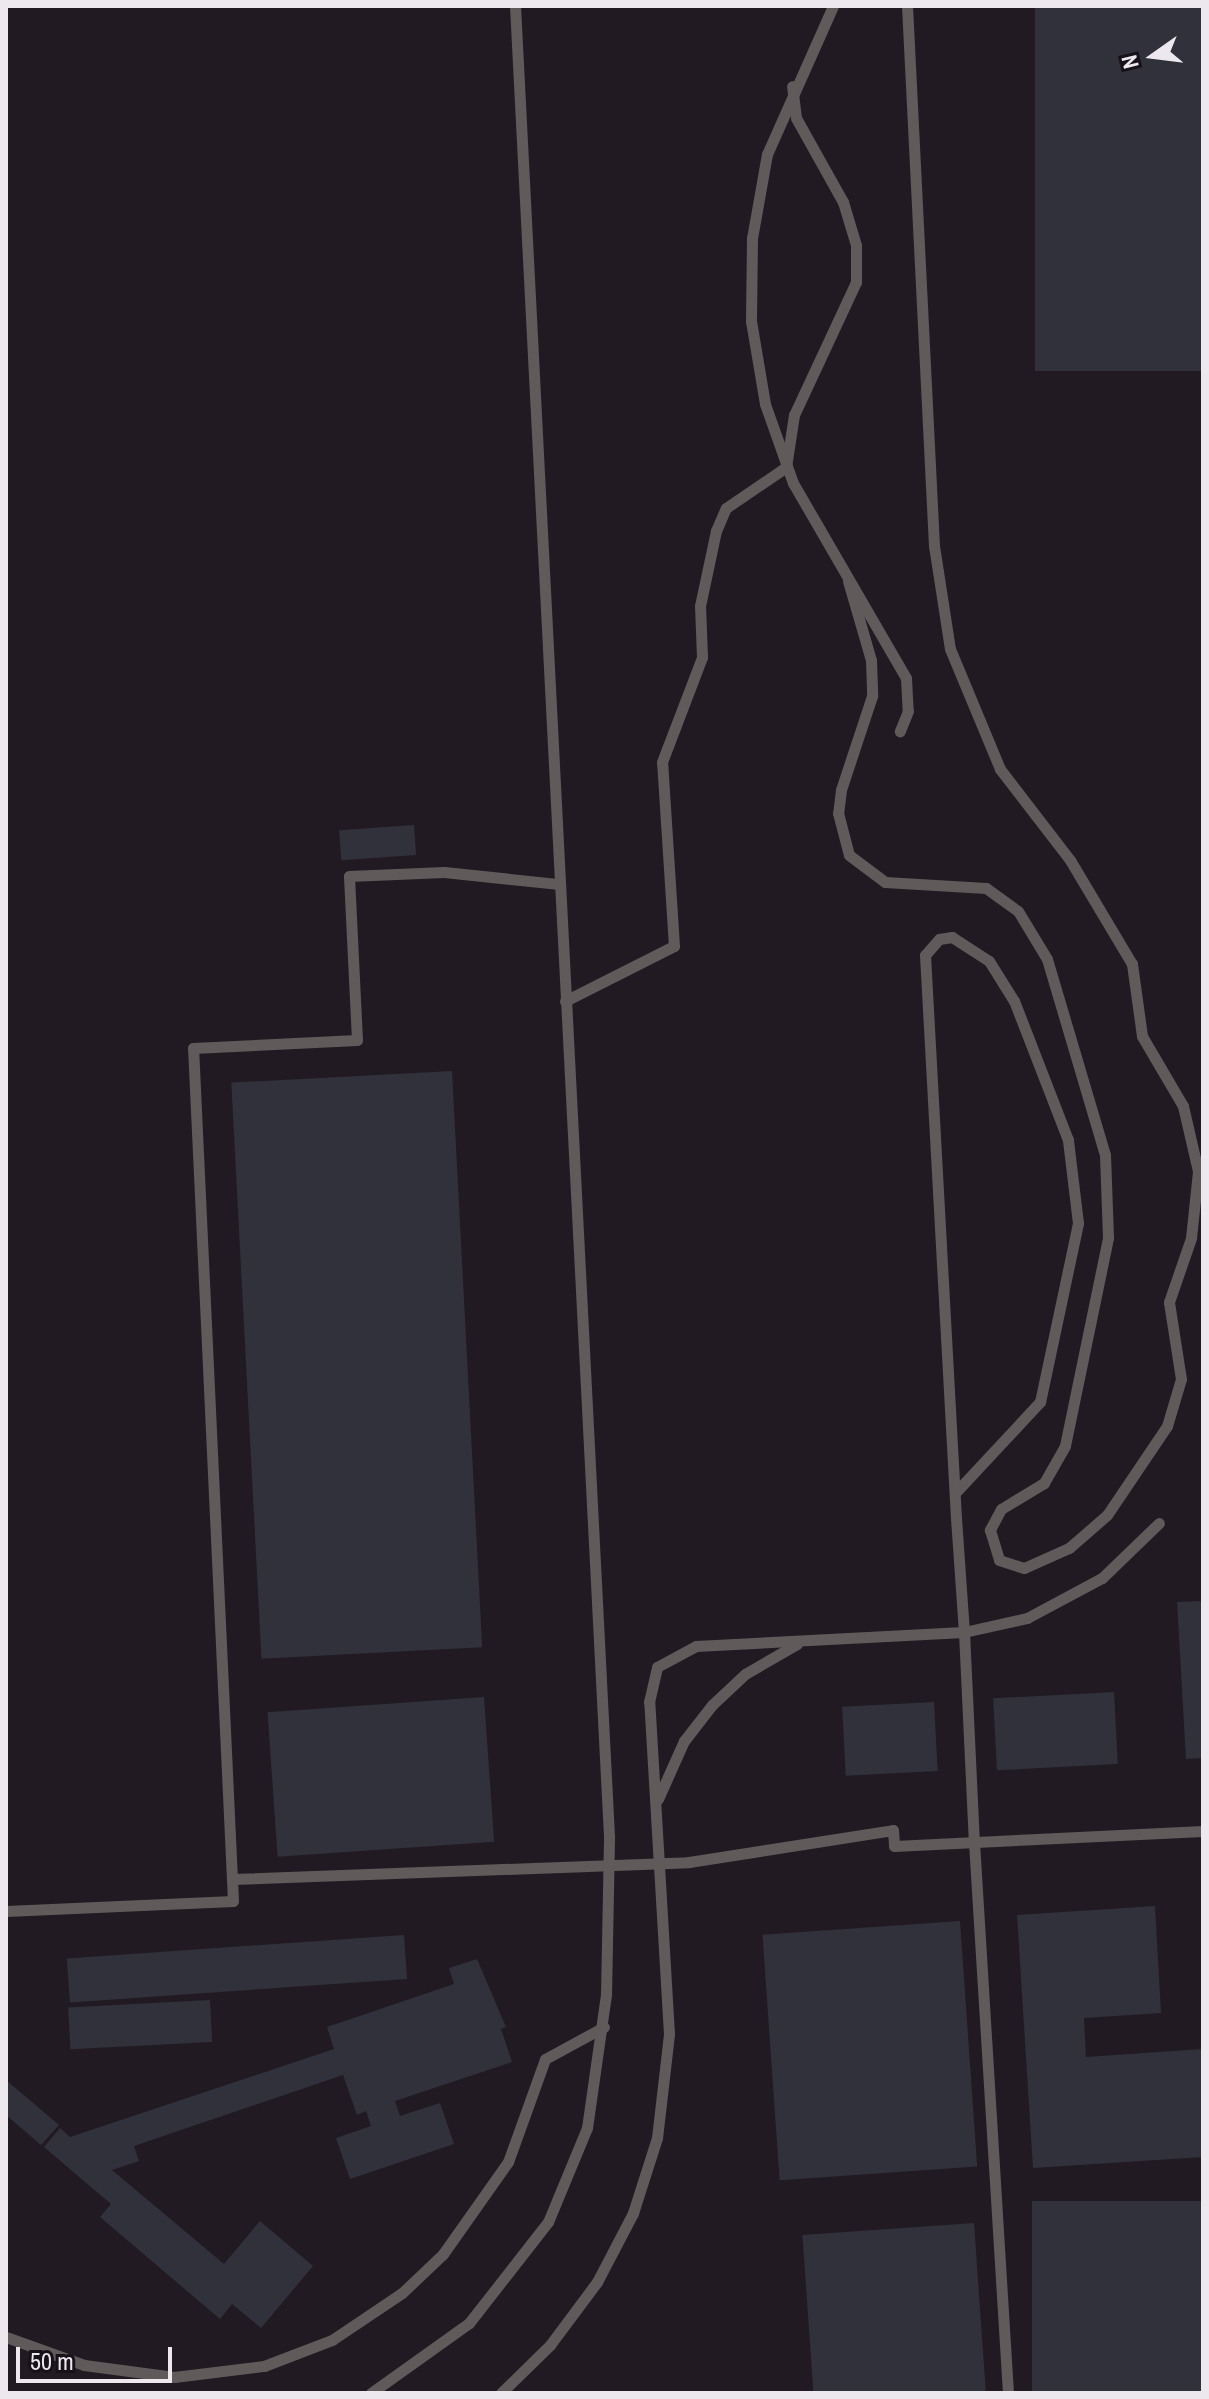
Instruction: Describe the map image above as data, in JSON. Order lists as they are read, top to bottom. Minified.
{"scale_bar":"50 m","north":"left"}
